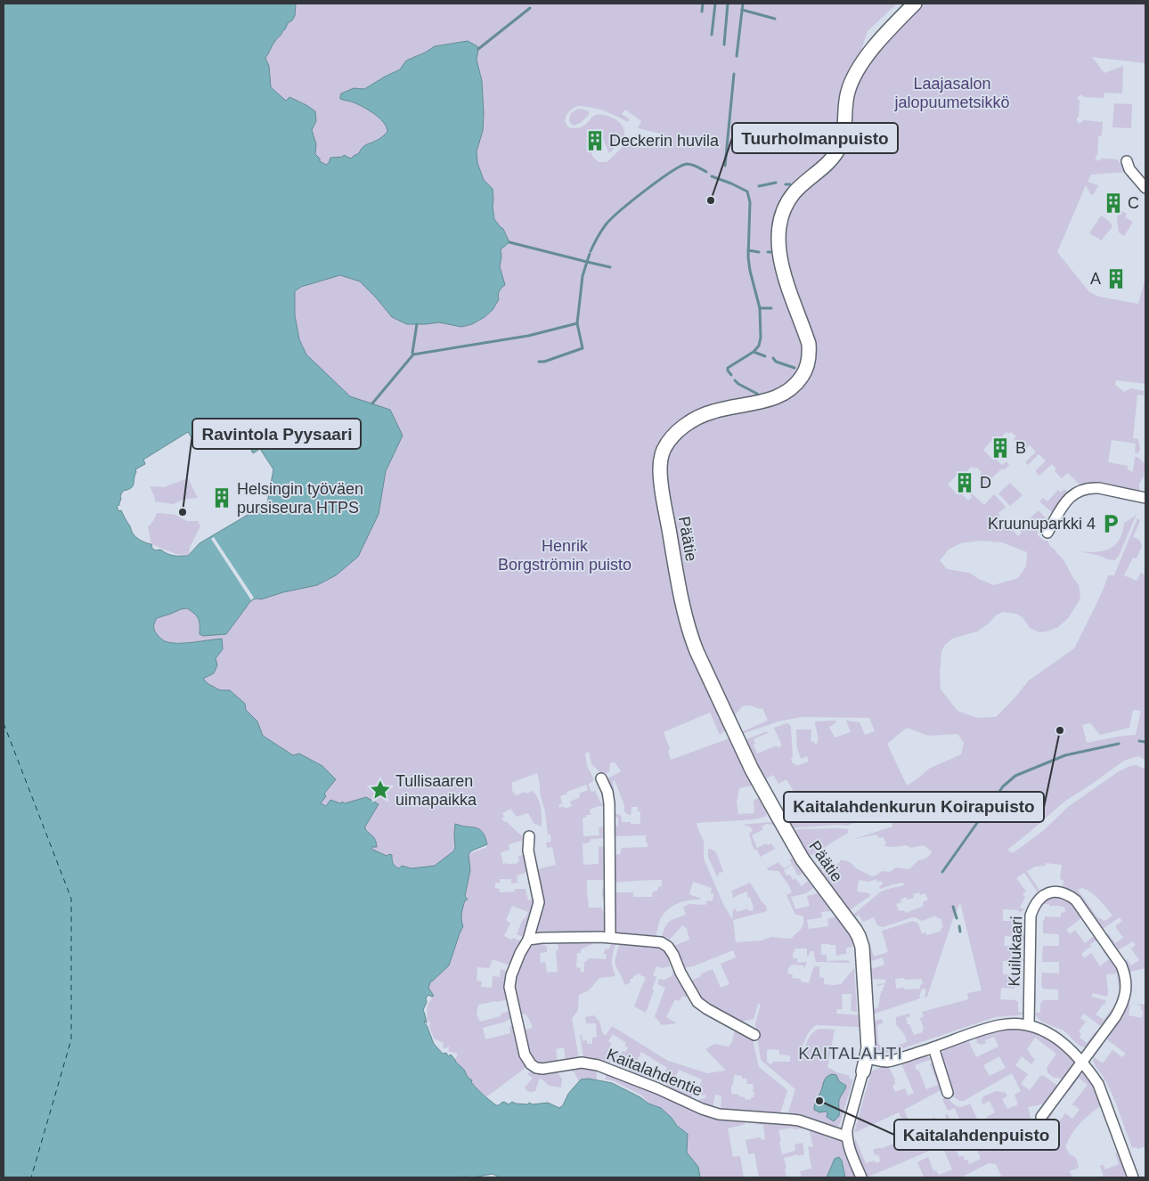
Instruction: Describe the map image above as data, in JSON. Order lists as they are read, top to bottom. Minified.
{"streets":{"street":["Päätie","Kuilukaari","Kaitalahdentie"]},"crossings":[["Päätie","Kaitalahdentie"]],"districts":["KAITALAHTI"],"parks":["Laajasalon jalopuumetsikkö","Henrik Borgströmin puisto"],"places":{"building":["Deckerin huvila","C","A","B","D","Helsingin työväen pursiseura HTPS"],"other":["Tuurholmanpuisto","Ravintola Pyysaari","Kaitalahdenkurun Koirapuisto","Kaitalahdenpuisto"],"parking":["Kruunuparkki 4"],"place":["Tullisaaren uimapaikka"]}}
